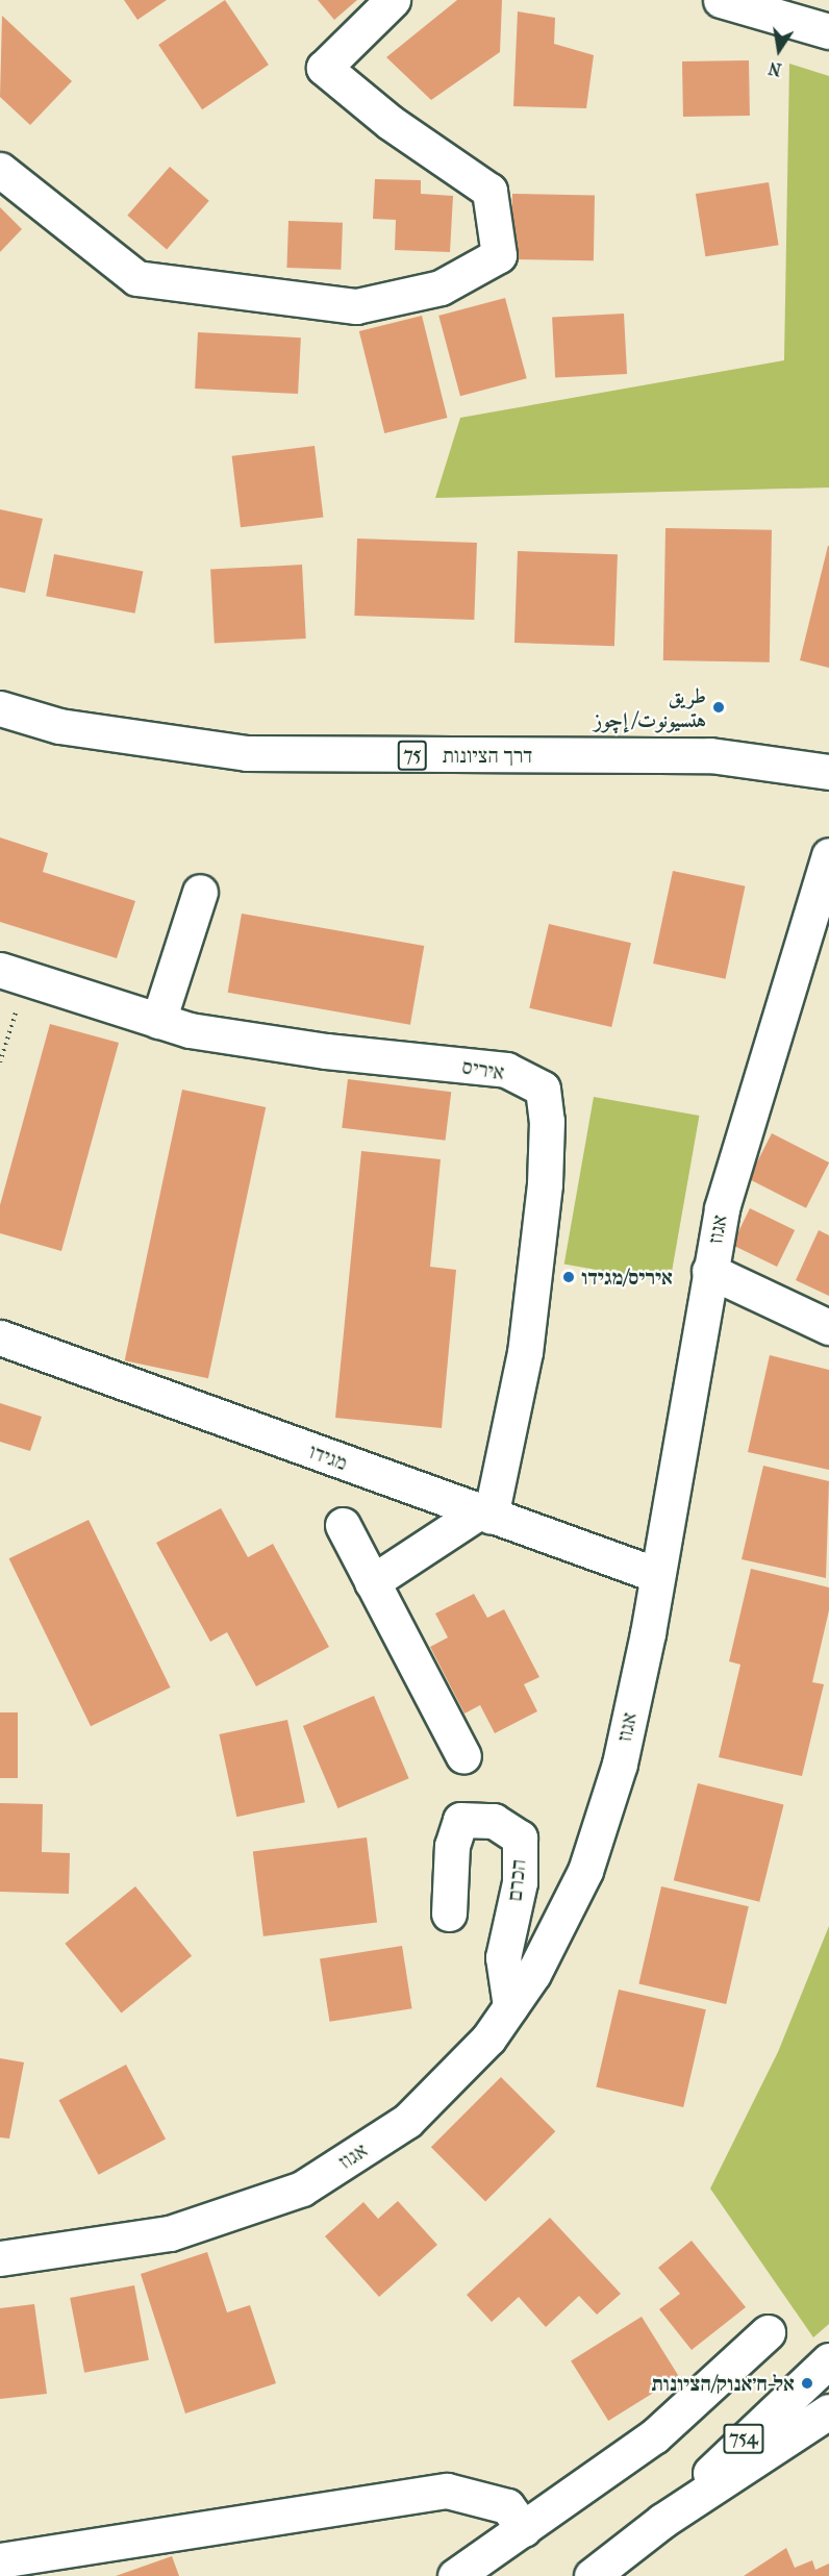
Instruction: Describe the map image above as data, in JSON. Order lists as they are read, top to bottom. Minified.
{"streets":{"main road":["75","דרך הציונות","איריס","אגוז","מגידו","הכרם","754"]},"crossings":[["איריס","מגידו"],["אגוז","מגידו"],["אגוז","הכרם"]],"places":["طريق هتسيونوت/ إچوز","איריס/מגידו","אל-ח׳אנוק/הציונות"],"north":"bottom"}
